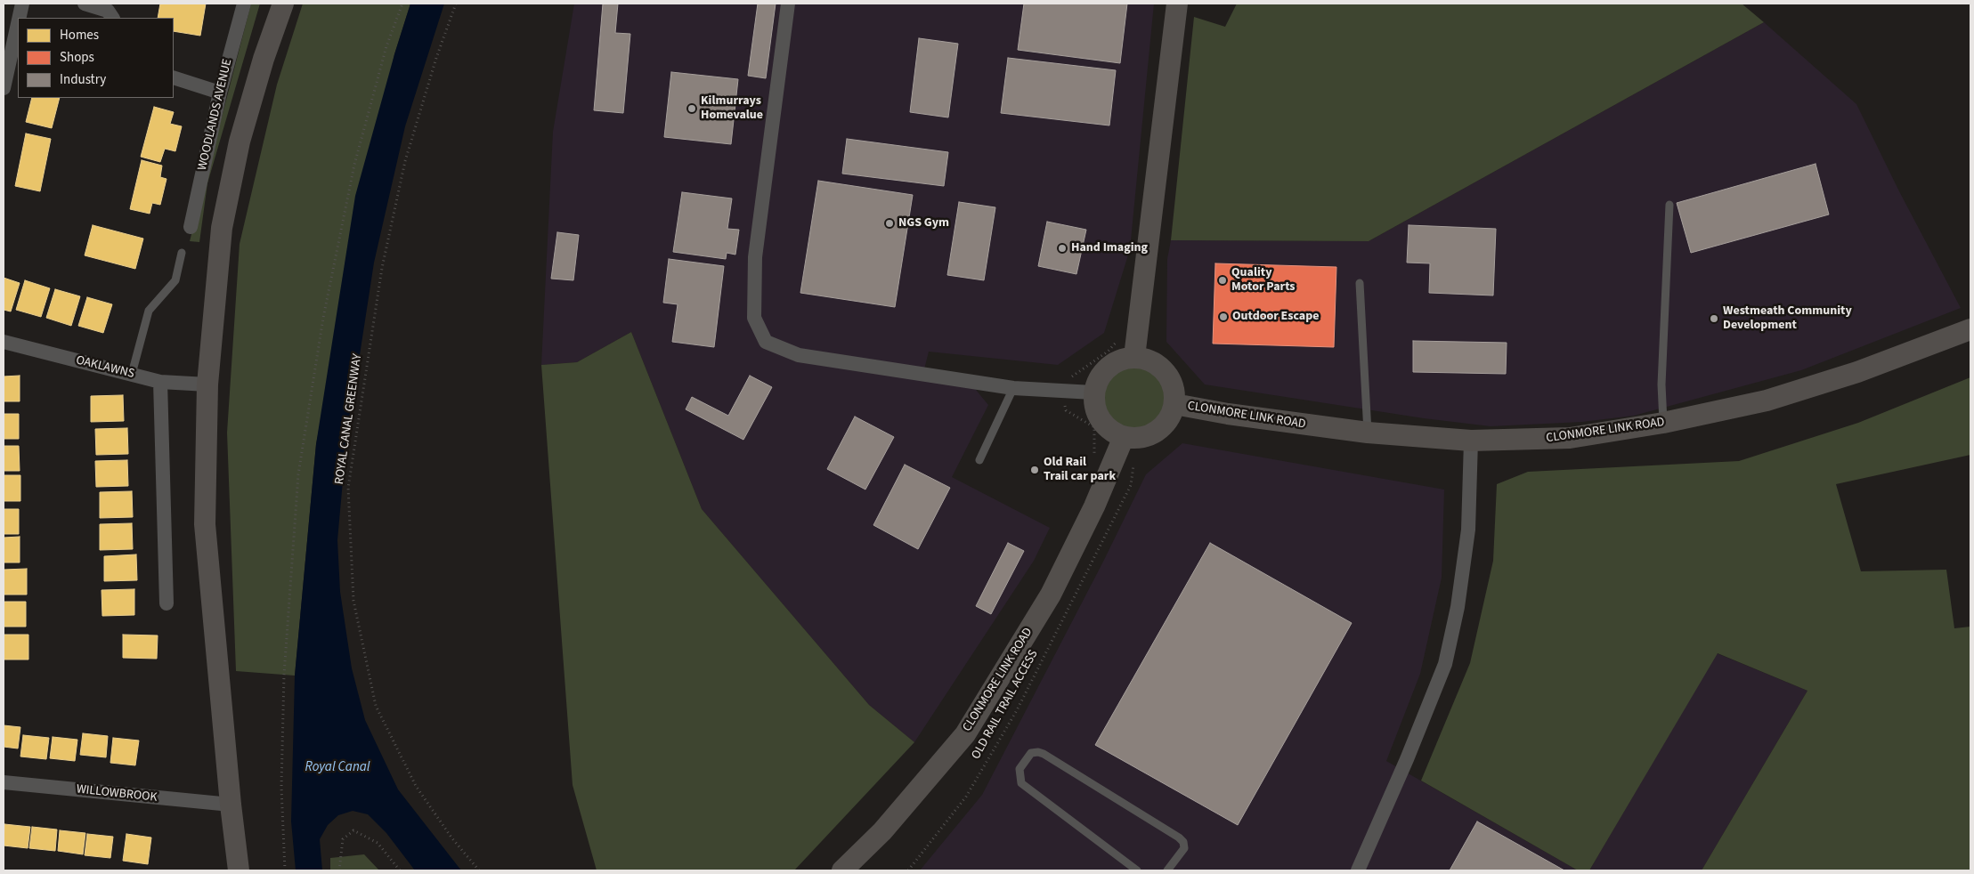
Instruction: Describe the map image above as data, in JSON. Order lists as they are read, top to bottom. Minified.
{"streets":{"main road":["CLONMORE LINK ROAD"],"street":["WOODLANDS AVENUE","OAKLAWNS","WILLOWBROOK"],"path":["ROYAL CANAL GREENWAY","OLD RAIL TRAIL ACCESS"]},"crossings":[["CLONMORE LINK ROAD","OLD RAIL TRAIL ACCESS"]],"water":["Royal Canal"],"places":["Kilmurrays Homevalue","NGS Gym","Hand Imaging","Quality Motor Parts","Outdoor Escape","Westmeath Community Development","Old Rail Trail car park"],"legend":["Homes","Shops","Industry"]}
